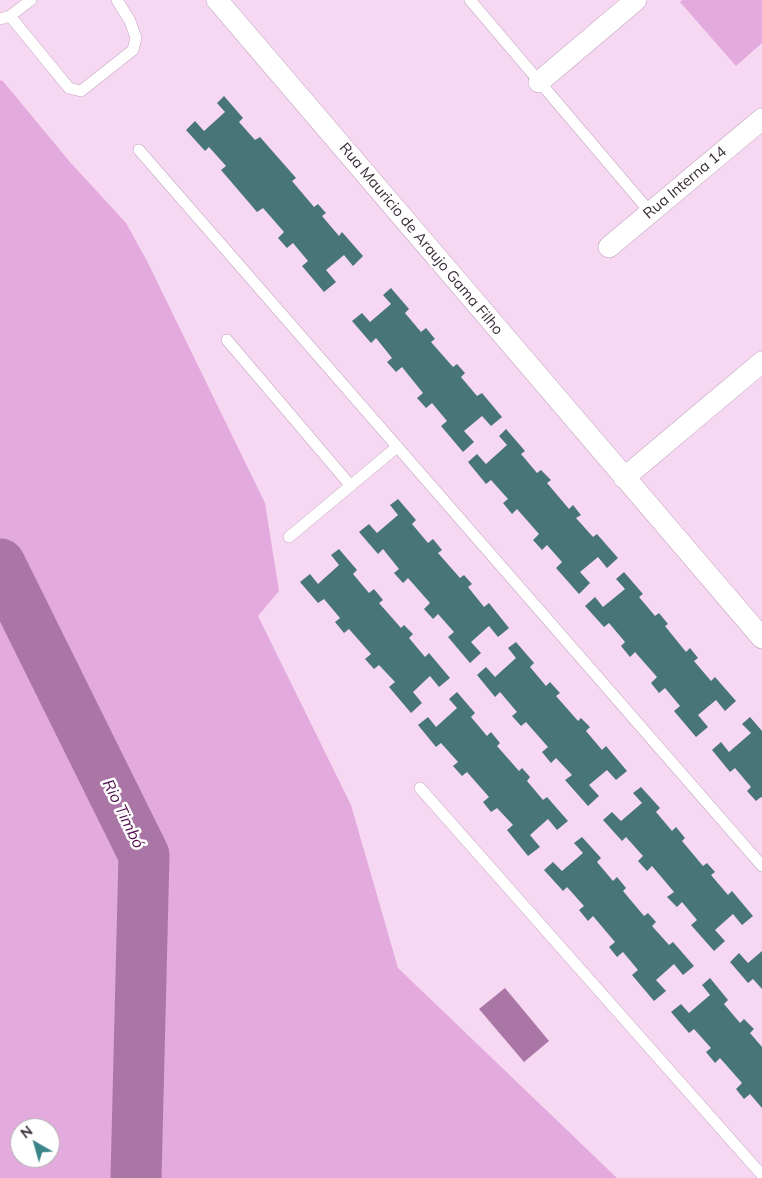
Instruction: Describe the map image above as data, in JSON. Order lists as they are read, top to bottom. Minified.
{"streets":{"street":["Rua Interna 14","Rua Mauricio de Araujo Gama Filho"]},"water":["Rio Timbó"],"north":"top left"}
